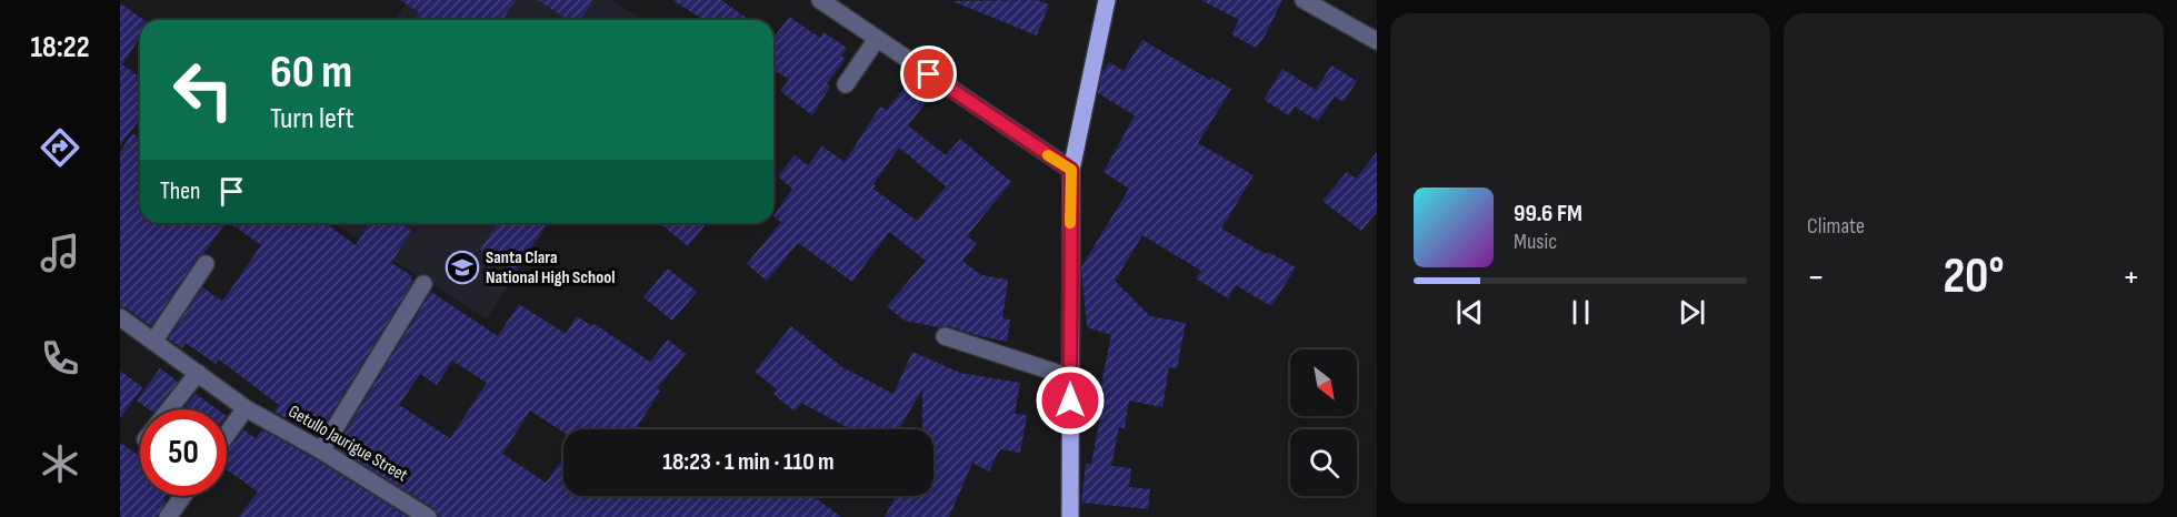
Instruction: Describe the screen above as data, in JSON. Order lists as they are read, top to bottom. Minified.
{"streets":{"street":["Getullo Jaurigue Street"]},"places":{"school or university":["Santa Clara National High School"]},"north":"bottom right","page":{"tabs":"18:22","tile":"Climate","turn":["60 m","Turn left"],"then":"Then","song":["99.6 FM","Music"],"heat":["−","20°","+"],"limit":"50","trip":"18:23 · 1 min · 110 m"}}
